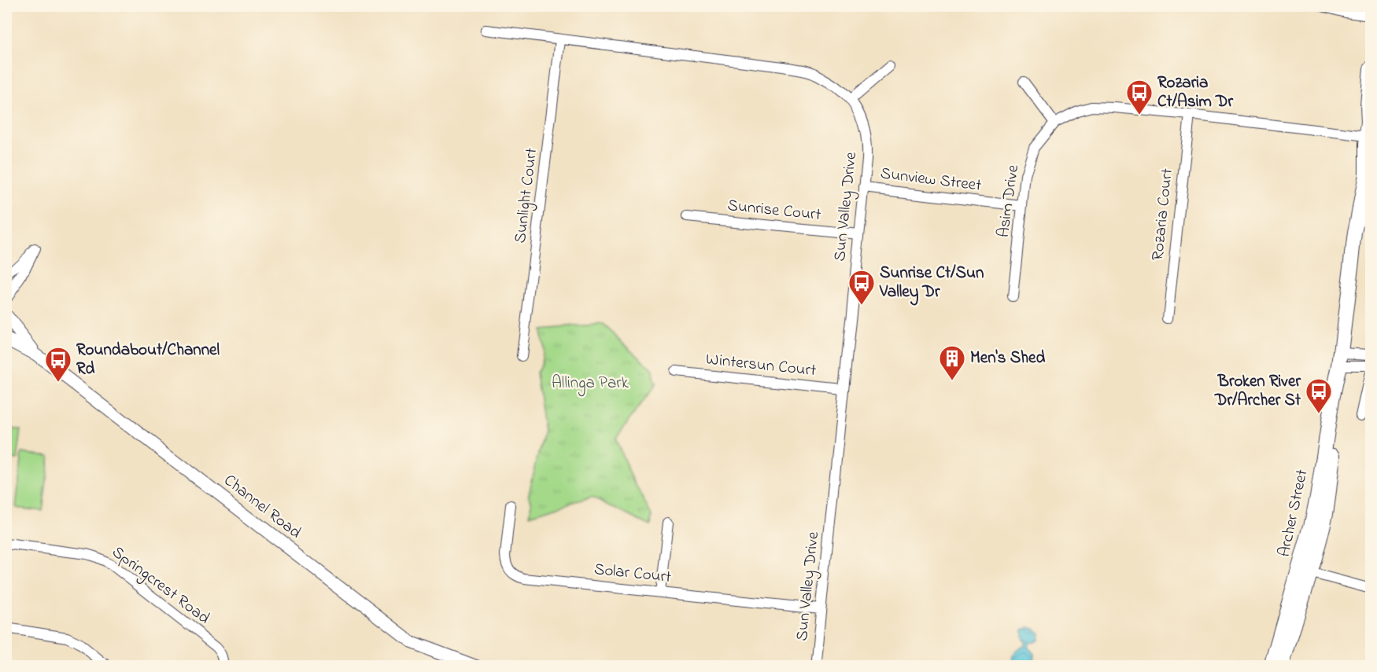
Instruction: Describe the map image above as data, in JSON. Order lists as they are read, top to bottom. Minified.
{"streets":{"main road":["Archer Street"],"street":["Sunview Street","Sunlight Court","Asim Drive","Sun Valley Drive","Sunrise Court","Rozaria Court","Wintersun Court","Channel Road","Solar Court","Springcrest Road"]},"crossings":[["Sunview Street","Asim Drive"],["Sunview Street","Sun Valley Drive"],["Sunlight Court","Sun Valley Drive"],["Asim Drive","Rozaria Court"],["Asim Drive","Archer Street"],["Sun Valley Drive","Sunrise Court"],["Sun Valley Drive","Wintersun Court"],["Sun Valley Drive","Solar Court"]],"parks":["Allinga Park"],"places":{"bus stop":["Rozaria Ct/Asim Dr","Sunrise Ct/Sun Valley Dr","Roundabout/Channel Rd","Broken River Dr/Archer St"],"building":["Men's Shed"]}}
